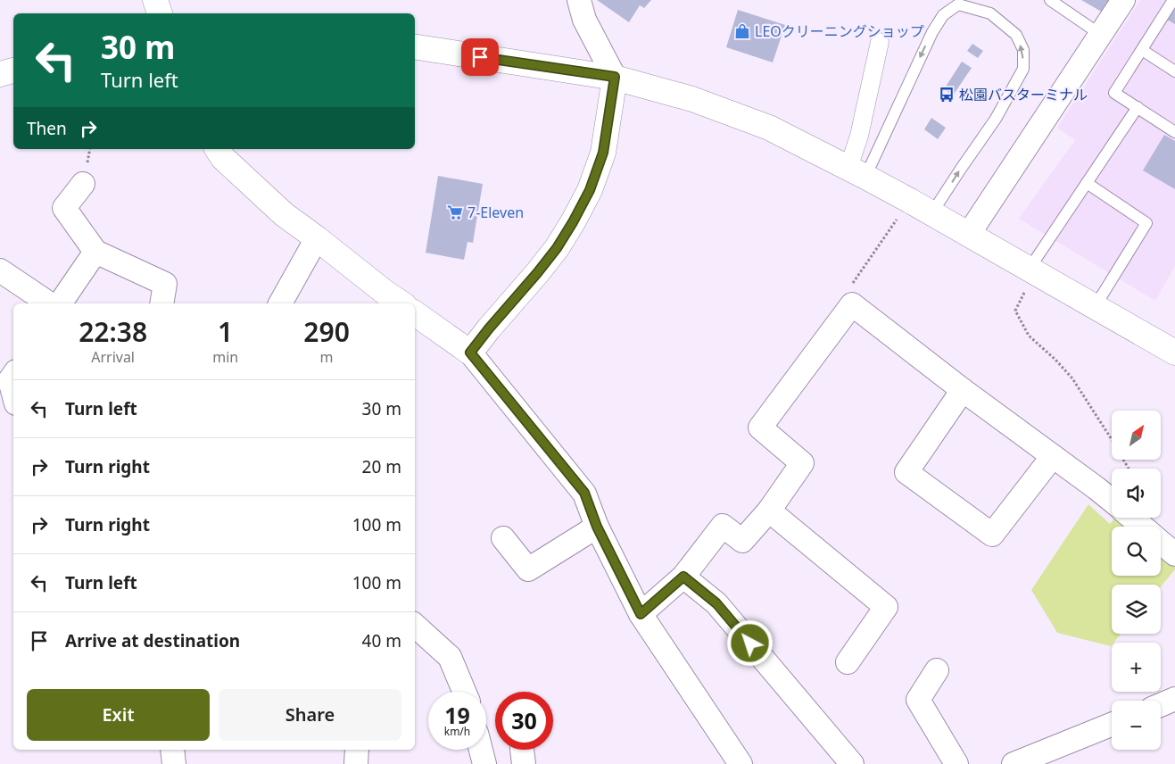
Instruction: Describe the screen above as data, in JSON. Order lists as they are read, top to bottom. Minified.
{"places":{"shop":["LEOクリーニングショップ"],"bus stop":["松園バスターミナル"],"supermarket":["7-Eleven"]},"north":"top right","page":{"turn":["30 m","Turn left"],"then":"Then","eta":["22:38","Arrival","1","min","290","m"],"list":[{"name":"Turn left","value":"30 m"},{"name":"Turn right","value":"20 m"},{"name":"Turn right","value":"100 m"},{"name":"Turn left","value":"100 m"},{"name":"Arrive at destination","value":"40 m"}],"map_buttons":["+","−"],"buttons":["Exit","Share"],"speed":"19 km/h","limit":"30"}}
